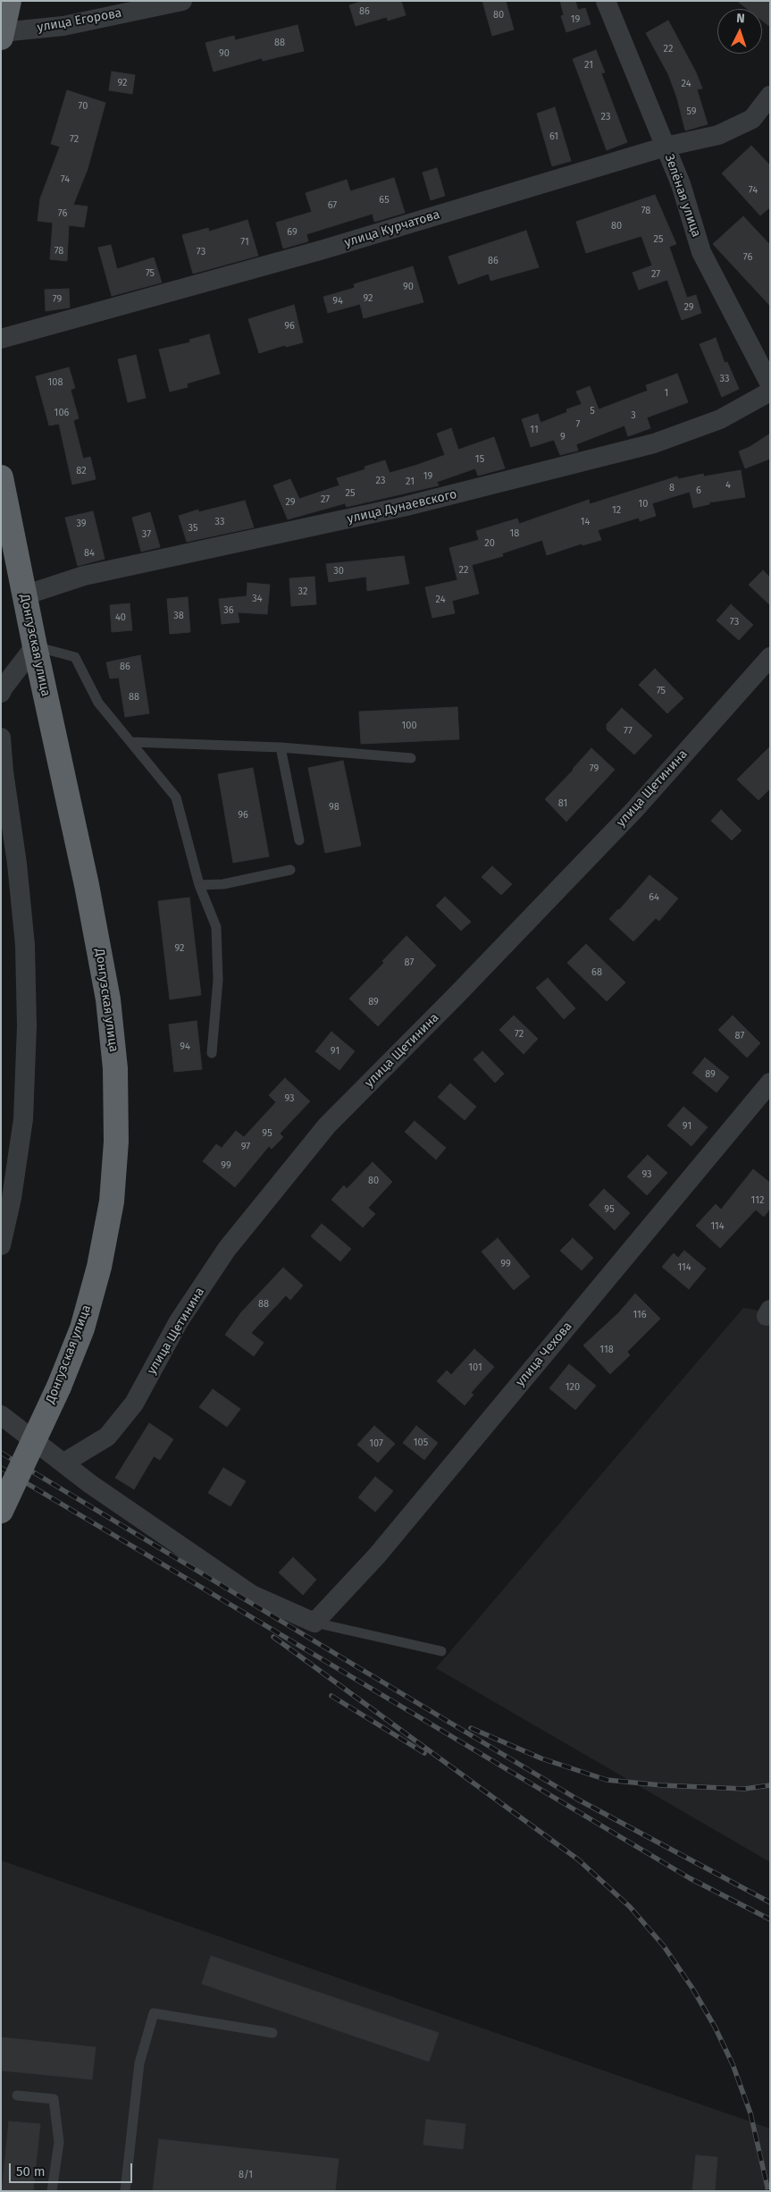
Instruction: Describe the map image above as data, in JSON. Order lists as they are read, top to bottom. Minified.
{"streets":{"highway":["Донгузская улица"],"street":["улица Егорова","Зелёная улица","улица Курчатова","улица Дунаевского","улица Щетинина","улица Чехова"]},"crossings":[["Зелёная улица","улица Курчатова"],["улица Дунаевского","Донгузская улица"]],"house_numbers":["86","80","19","88","22","90","21","92","24","70","59","23","61","72","74","74","65","67","78","76","80","69","25","71","78","73","76","86","75","27","90","92","79","94","29","96","33","108","1","5","106","3","7","11","9","15","82","19","23","21","4","8","6","25","27","29","10","12","33","14","39","35","18","37","20","84","22","30","32","34","24","36","38","40","73","86","75","88","100","77","79","81","98","96","64","92","87","68","89","72","87","94","91","89","93","91","95","97","99","93","80","112","95","114","99","114","88","116","118","101","120","105","107","8/1"],"scale_bar":"50 m","north":"top"}
